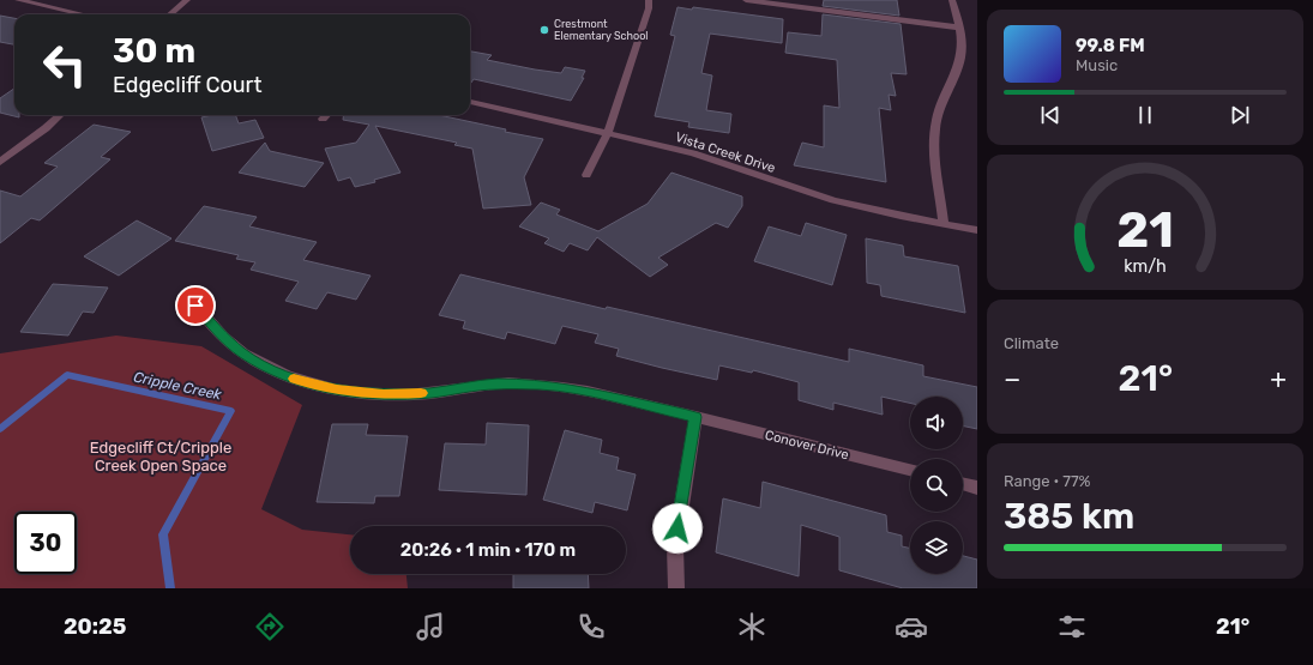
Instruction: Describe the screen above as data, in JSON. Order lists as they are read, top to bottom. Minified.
{"streets":{"street":["Vista Creek Drive","Conover Drive"]},"water":["Cripple Creek"],"parks":["Edgecliff Ct/Cripple Creek Open Space"],"places":["Crestmont Elementary School"],"page":{"turn":["30 m","Edgecliff Court"],"song":["99.8 FM","Music"],"tile":["Climate",["Range · 77%","385 km"]],"heat":["−","21°","+"],"limit":"30","trip":"20:26 · 1 min · 170 m","tabs":["20:25","21°"],"gauge":["21","km/h"]}}
